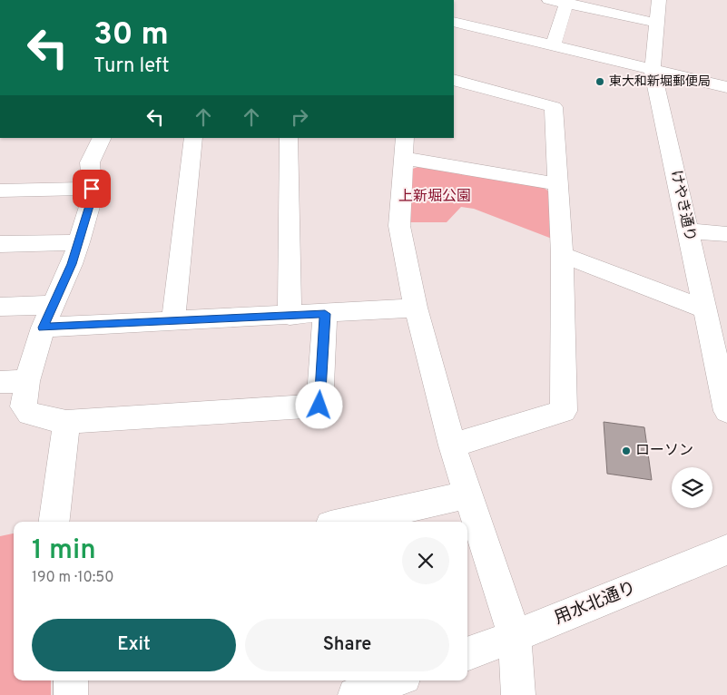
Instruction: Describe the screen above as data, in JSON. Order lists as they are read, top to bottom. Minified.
{"streets":{"street":["けやき通り","用水北通り"]},"parks":["上新堀公園"],"places":["東大和新堀郵便局","ローソン"],"page":{"turn":["30 m","Turn left"],"heading":["1 min","190 m · 10:50"],"buttons":["Exit","Share"]}}
